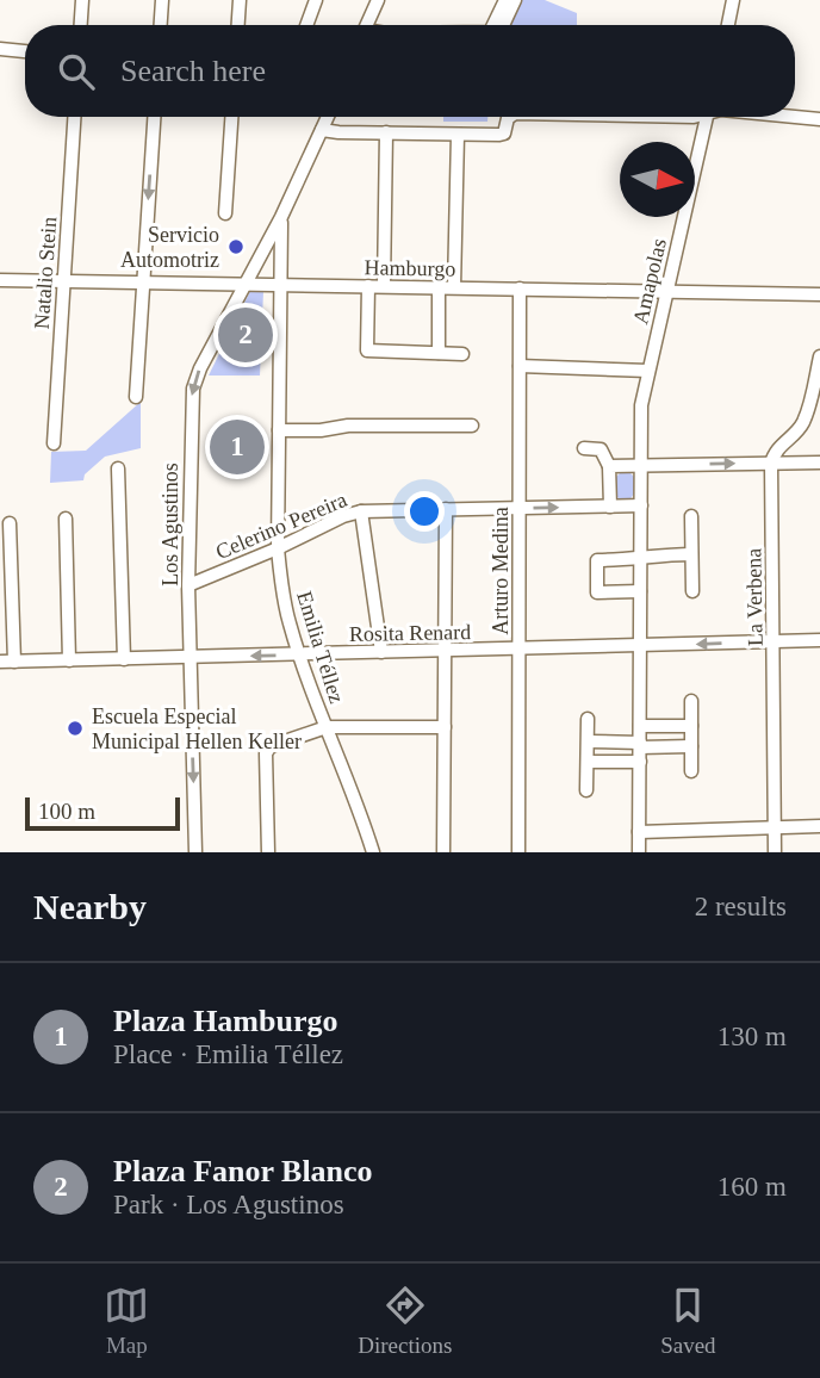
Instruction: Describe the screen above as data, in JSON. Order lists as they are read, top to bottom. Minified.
{"streets":{"street":["Hamburgo","Natalio Stein","Amapolas","Los Agustinos","Celerino Pereira","Arturo Medina","La Verbena","Rosita Renard","Emilia Téllez"]},"crossings":[["Hamburgo","Natalio Stein"],["Hamburgo","Amapolas"],["Hamburgo","Los Agustinos"],["Hamburgo","Arturo Medina"],["Hamburgo","Emilia Téllez"],["Amapolas","Celerino Pereira"],["Amapolas","Rosita Renard"],["Los Agustinos","Celerino Pereira"],["Los Agustinos","Rosita Renard"],["Los Agustinos","Emilia Téllez"],["Celerino Pereira","Arturo Medina"],["Celerino Pereira","Emilia Téllez"],["Arturo Medina","Rosita Renard"],["La Verbena","Rosita Renard"],["Rosita Renard","Emilia Téllez"]],"places":["Servicio Automotriz","Escuela Especial Municipal Hellen Keller"],"scale_bar":"100 m","north":"right","page":{"search":"Search here","pins":["2","1"],"scale":"100 m","heading":["Nearby","2 results"],"list":[{"mark":"1","name":"Plaza Hamburgo","note":"Place · Emilia Téllez","value":"130 m"},{"mark":"2","name":"Plaza Fanor Blanco","note":"Park · Los Agustinos","value":"160 m"}],"nav":["Map","Directions","Saved"]}}
